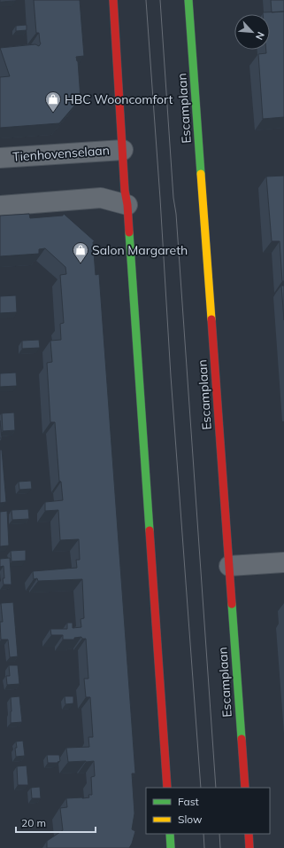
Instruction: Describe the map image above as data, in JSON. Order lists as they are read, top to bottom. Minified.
{"streets":{"street":["Escamplaan","Tienhovenselaan"]},"places":{"shop":["HBC Wooncomfort","Salon Margareth"]},"legend":["Fast","Slow"],"scale_bar":"20 m","north":"bottom right"}
